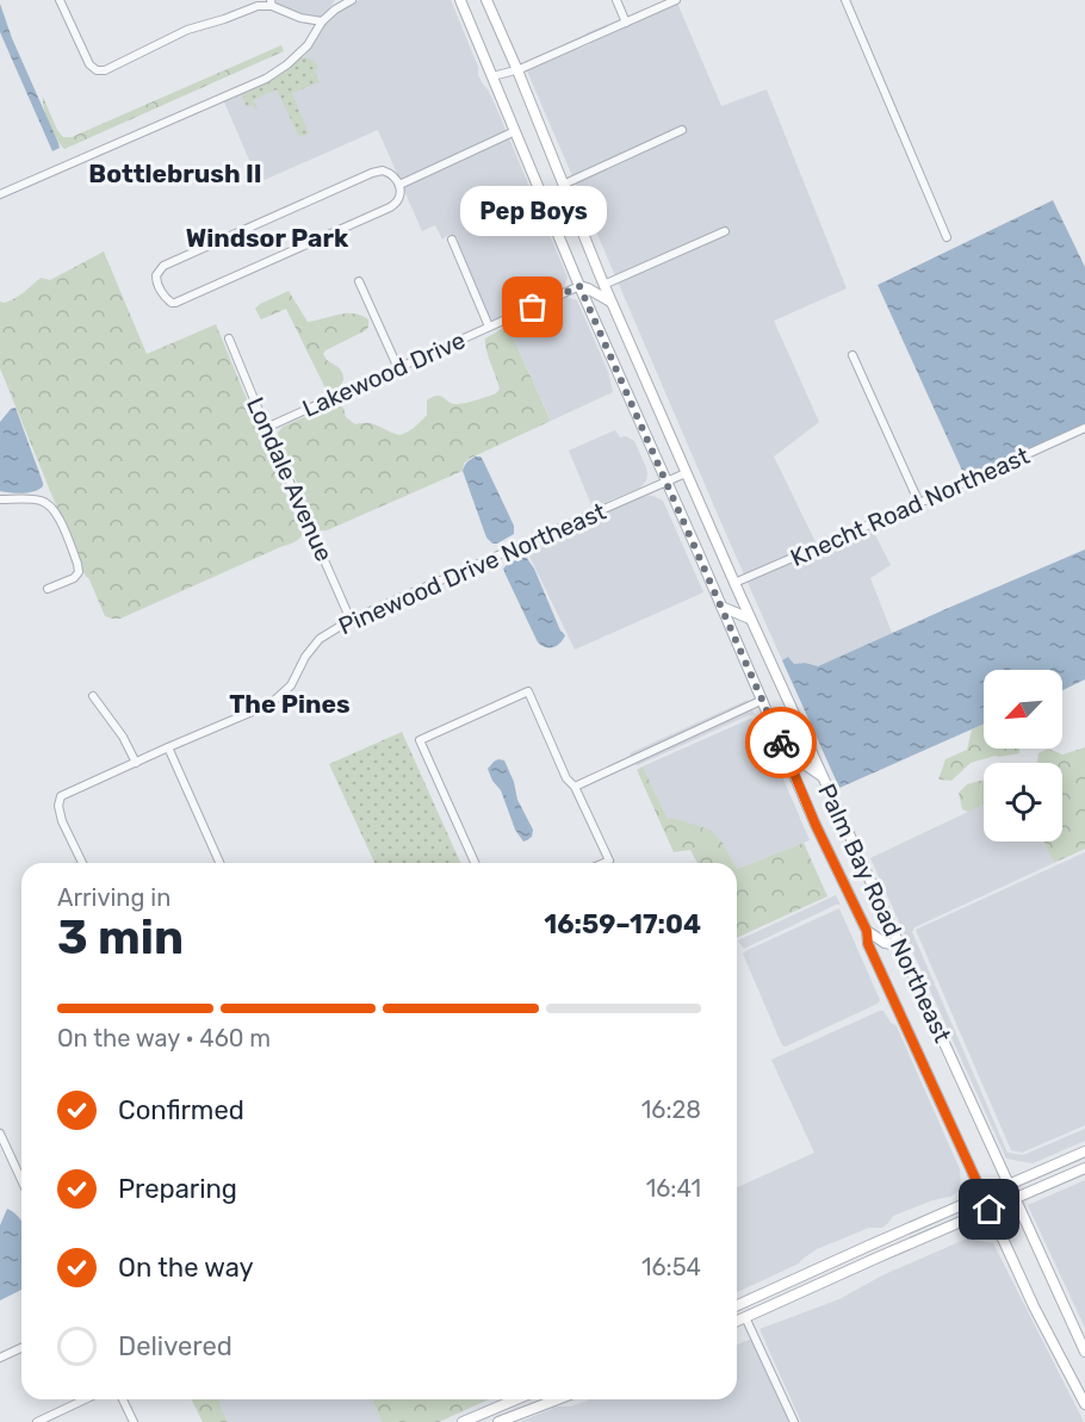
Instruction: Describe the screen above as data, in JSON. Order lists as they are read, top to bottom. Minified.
{"streets":{"main road":["Palm Bay Road Northeast"],"street":["Lakewood Drive","Londale Avenue","Knecht Road Northeast","Pinewood Drive Northeast"]},"crossings":[["Lakewood Drive","Londale Avenue"],["Lakewood Drive","Palm Bay Road Northeast"],["Londale Avenue","Pinewood Drive Northeast"],["Knecht Road Northeast","Palm Bay Road Northeast"],["Pinewood Drive Northeast","Palm Bay Road Northeast"]],"districts":["Bottlebrush II","Windsor Park","The Pines"],"places":["Pep Boys"],"north":"bottom left","page":{"bubble":"Pep Boys","heading":["3 min","Arriving in","16:59–17:04"],"bar":"On the way · 460 m","list":[["Confirmed","16:28"],["Preparing","16:41"],["On the way","16:54"],"Delivered"]}}
